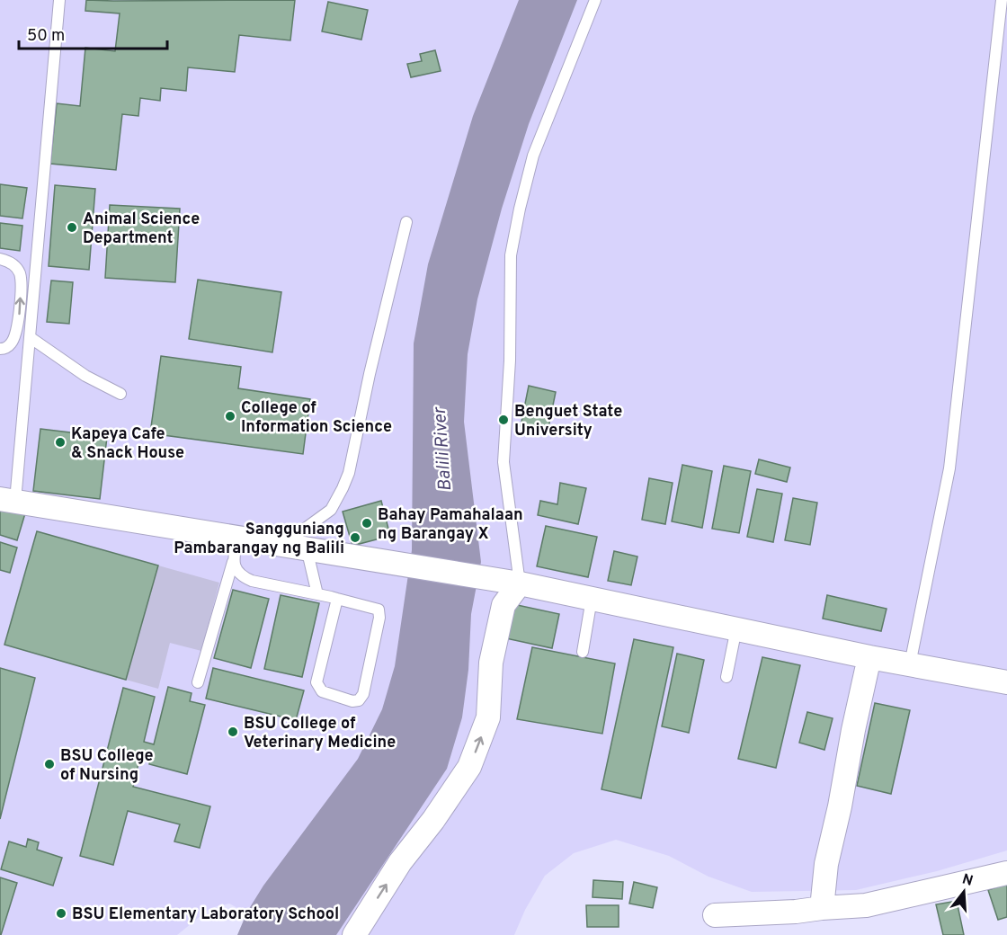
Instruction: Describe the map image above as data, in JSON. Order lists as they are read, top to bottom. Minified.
{"water":["Balili River"],"places":["Animal Science Department","College of Information Science","Benguet State University","Kapeya Cafe & Snack House","Bahay Pamahalaan ng Barangay X","Sangguniang Pambarangay ng Balili","BSU College of Veterinary Medicine","BSU College of Nursing","BSU Elementary Laboratory School"],"scale_bar":"50 m","north":"top"}
